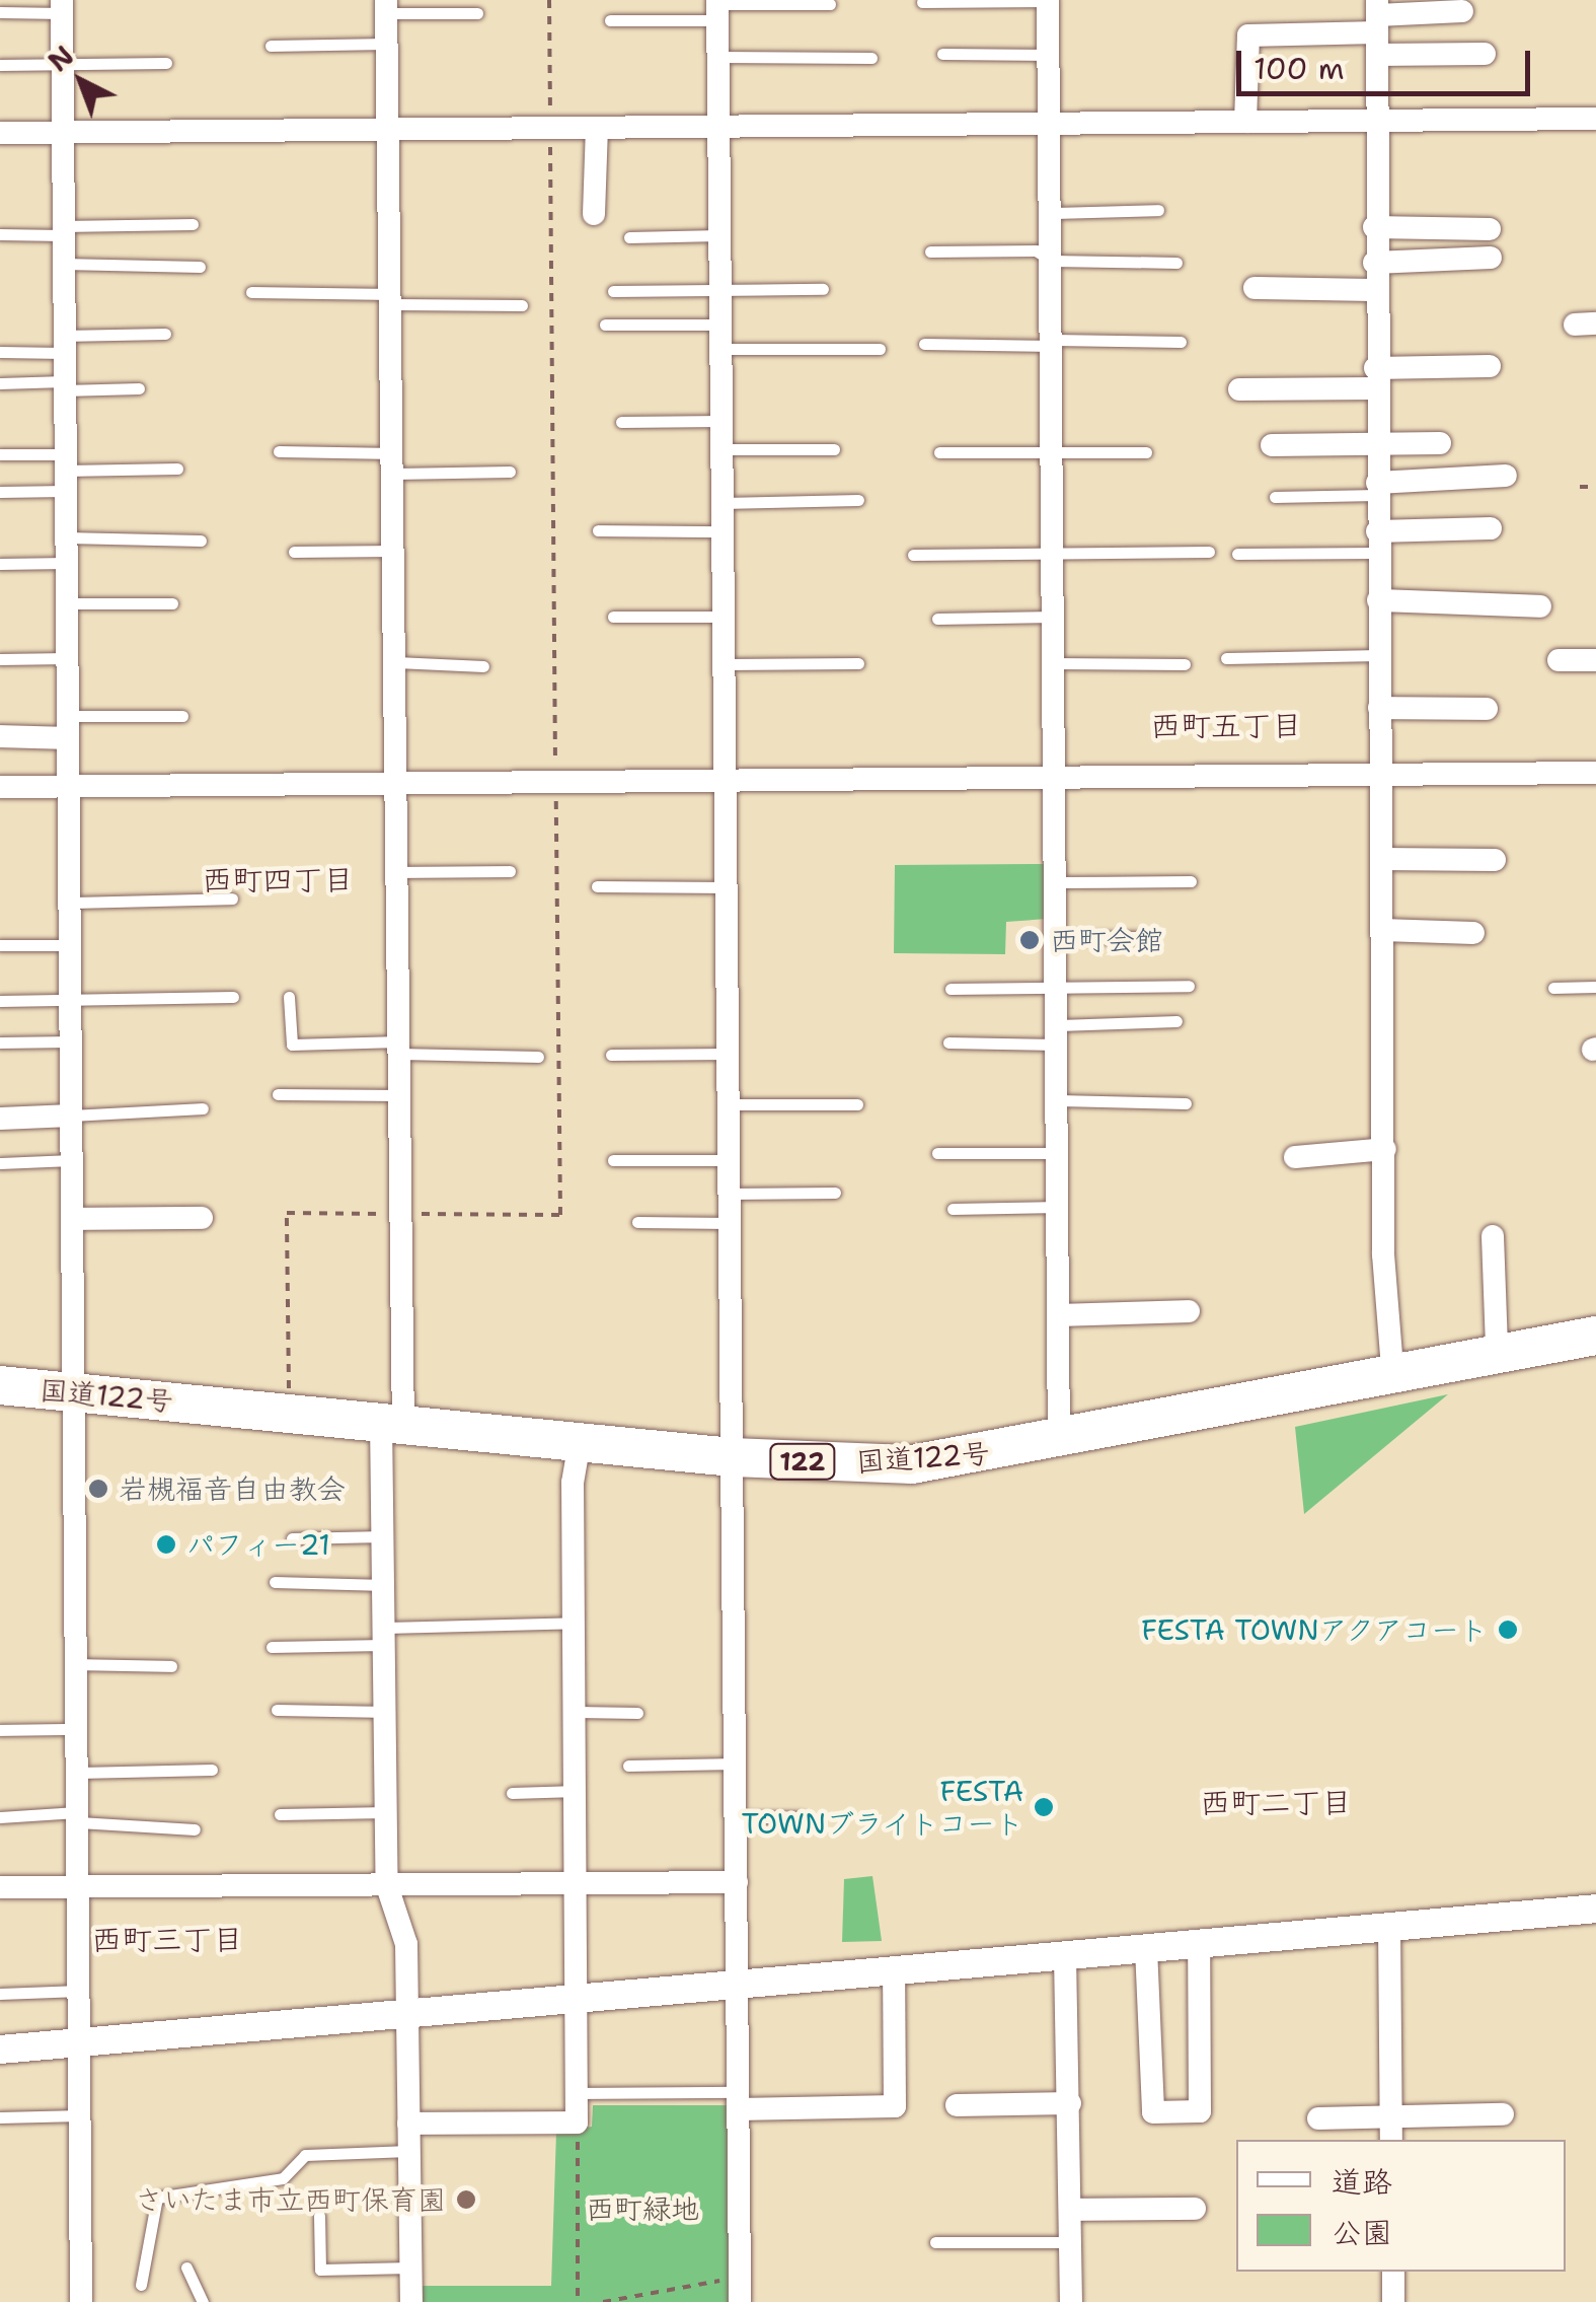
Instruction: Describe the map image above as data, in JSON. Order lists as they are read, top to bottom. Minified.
{"streets":{"highway":["国道122号","122"]},"districts":["西町五丁目","西町四丁目","西町二丁目","西町三丁目"],"parks":["西町緑地"],"places":["西町会館","岩槻福音自由教会","パフィー21","FESTA TOWNアクアコート","FESTA TOWNブライトコート","さいたま市立西町保育園"],"legend":["道路","公園"],"scale_bar":"100 m","north":"top left"}
